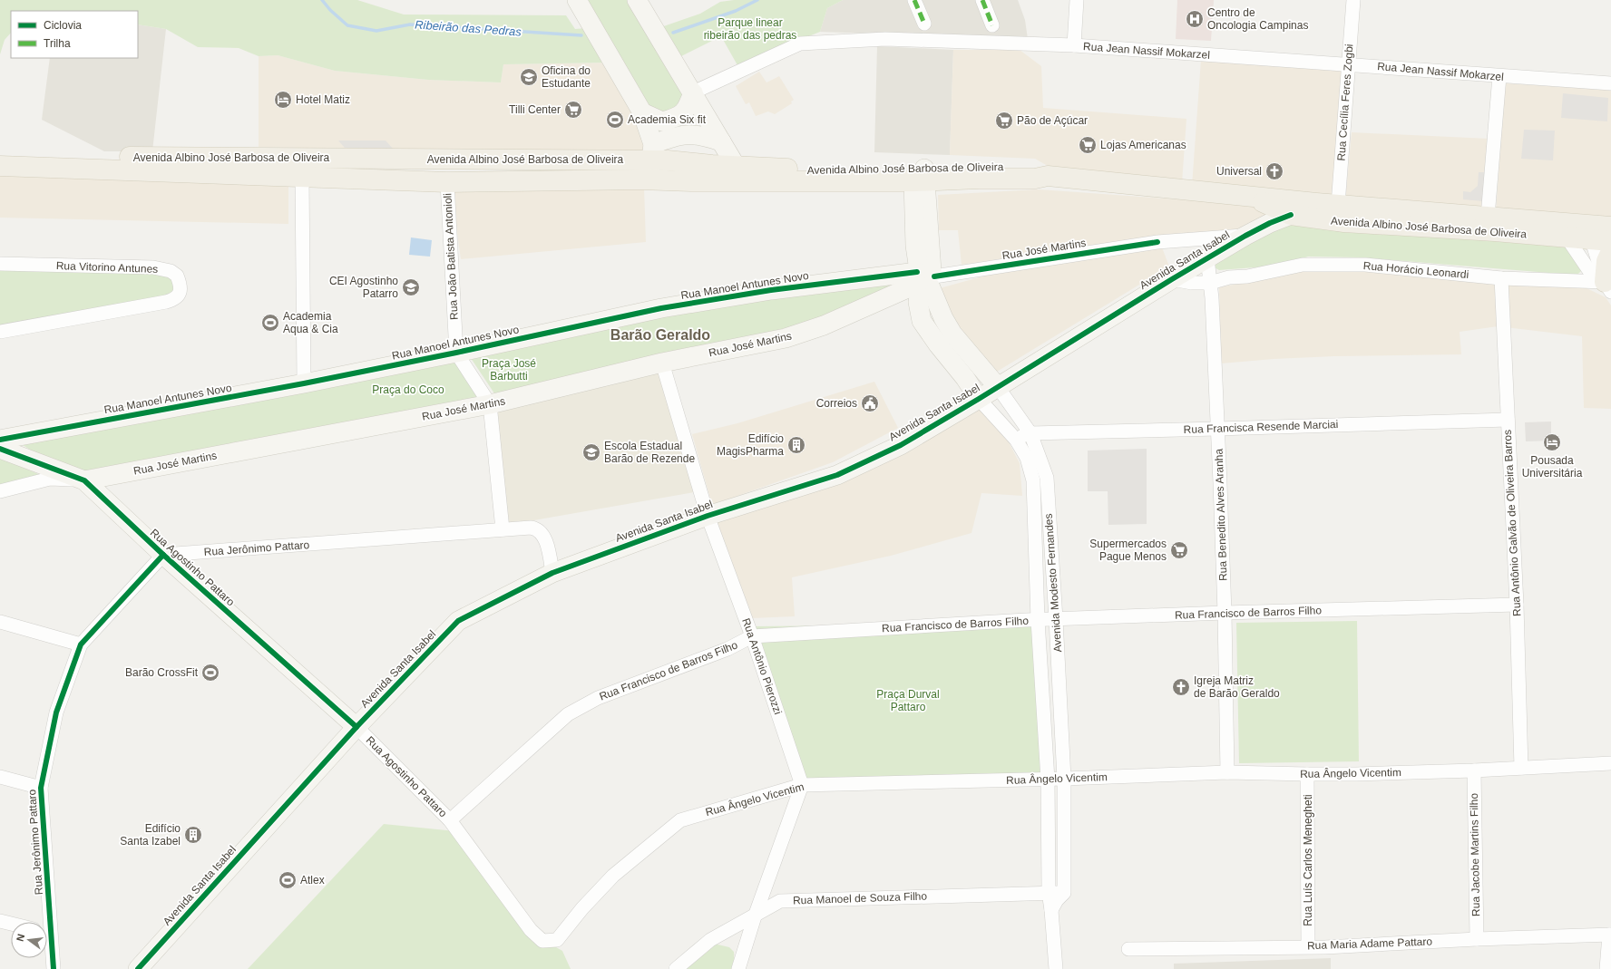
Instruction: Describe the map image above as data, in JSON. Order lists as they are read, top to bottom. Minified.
{"streets":{"main road":["Avenida Albino José Barbosa de Oliveira"],"street":["Rua Jean Nassif Mokarzel","Rua Cecília Feres Zogbi","Rua José Martins","Rua João Batista Antonioli","Avenida Santa Isabel","Rua Vitorino Antunes","Rua Horácio Leonardi","Rua Manoel Antunes Novo","Rua Francisca Resende Marciai","Rua Benedito Alves Aranha","Rua Antônio Galvão de Oliveira Barros","Rua Jerônimo Pattaro","Rua Agostinho Pattaro","Avenida Modesto Fernandes","Rua Francisco de Barros Filho","Rua Antônio Pierozzi","Rua Ângelo Vicentim","Rua Jacobe Martins Filho","Rua Luís Carlos Menegheti","Rua Manoel de Souza Filho","Rua Maria Adame Pattaro"]},"crossings":[["Rua Jean Nassif Mokarzel","Rua Cecília Feres Zogbi"],["Rua Cecília Feres Zogbi","Avenida Albino José Barbosa de Oliveira"],["Avenida Albino José Barbosa de Oliveira","Rua João Batista Antonioli"],["Avenida Albino José Barbosa de Oliveira","Avenida Santa Isabel"],["Avenida Albino José Barbosa de Oliveira","Avenida Modesto Fernandes"],["Rua José Martins","Avenida Santa Isabel"],["Rua José Martins","Rua Manoel Antunes Novo"],["Rua José Martins","Rua Agostinho Pattaro"],["Rua José Martins","Avenida Modesto Fernandes"],["Rua José Martins","Rua Antônio Pierozzi"],["Rua João Batista Antonioli","Rua Manoel Antunes Novo"],["Avenida Santa Isabel","Rua Horácio Leonardi"],["Avenida Santa Isabel","Rua Benedito Alves Aranha"],["Avenida Santa Isabel","Rua Jerônimo Pattaro"],["Avenida Santa Isabel","Rua Agostinho Pattaro"],["Avenida Santa Isabel","Avenida Modesto Fernandes"],["Avenida Santa Isabel","Rua Antônio Pierozzi"],["Rua Horácio Leonardi","Rua Benedito Alves Aranha"],["Rua Horácio Leonardi","Rua Antônio Galvão de Oliveira Barros"],["Rua Manoel Antunes Novo","Rua Agostinho Pattaro"],["Rua Manoel Antunes Novo","Avenida Modesto Fernandes"],["Rua Francisca Resende Marciai","Rua Benedito Alves Aranha"],["Rua Francisca Resende Marciai","Rua Antônio Galvão de Oliveira Barros"],["Rua Francisca Resende Marciai","Avenida Modesto Fernandes"],["Rua Benedito Alves Aranha","Rua Francisco de Barros Filho"],["Rua Benedito Alves Aranha","Rua Ângelo Vicentim"],["Rua Antônio Galvão de Oliveira Barros","Rua Francisco de Barros Filho"],["Rua Antônio Galvão de Oliveira Barros","Rua Ângelo Vicentim"],["Rua Jerônimo Pattaro","Rua Agostinho Pattaro"],["Rua Agostinho Pattaro","Rua Francisco de Barros Filho"],["Rua Agostinho Pattaro","Rua Ângelo Vicentim"],["Avenida Modesto Fernandes","Rua Francisco de Barros Filho"],["Avenida Modesto Fernandes","Rua Ângelo Vicentim"],["Avenida Modesto Fernandes","Rua Manoel de Souza Filho"],["Rua Francisco de Barros Filho","Rua Antônio Pierozzi"],["Rua Antônio Pierozzi","Rua Ângelo Vicentim"],["Rua Ângelo Vicentim","Rua Jacobe Martins Filho"],["Rua Ângelo Vicentim","Rua Luís Carlos Menegheti"],["Rua Jacobe Martins Filho","Rua Maria Adame Pattaro"],["Rua Luís Carlos Menegheti","Rua Maria Adame Pattaro"]],"districts":["Barão Geraldo"],"water":["Ribeirão das Pedras"],"parks":["Parque linear ribeirão das pedras","Praça José Barbutti","Praça do Coco","Praça Durval Pattaro"],"places":{"hospital":["Centro de Oncologia Campinas"],"school or university":["Oficina do Estudante","CEI Agostinho Patarro","Escola Estadual Barão de Rezende"],"hotel":["Hotel Matiz","Pousada Universitária"],"supermarket":["Tilli Center","Pão de Açúcar","Lojas Americanas","Supermercados Pague Menos"],"sports":["Academia Six fit","Academia Aqua & Cia","Barão CrossFit","Atlex"],"church":["Universal","Igreja Matriz de Barão Geraldo"],"public building":["Correios"],"building":["Edifício MagisPharma","Edifício Santa Izabel"]},"legend":["Ciclovia","Trilha"],"north":"left"}
